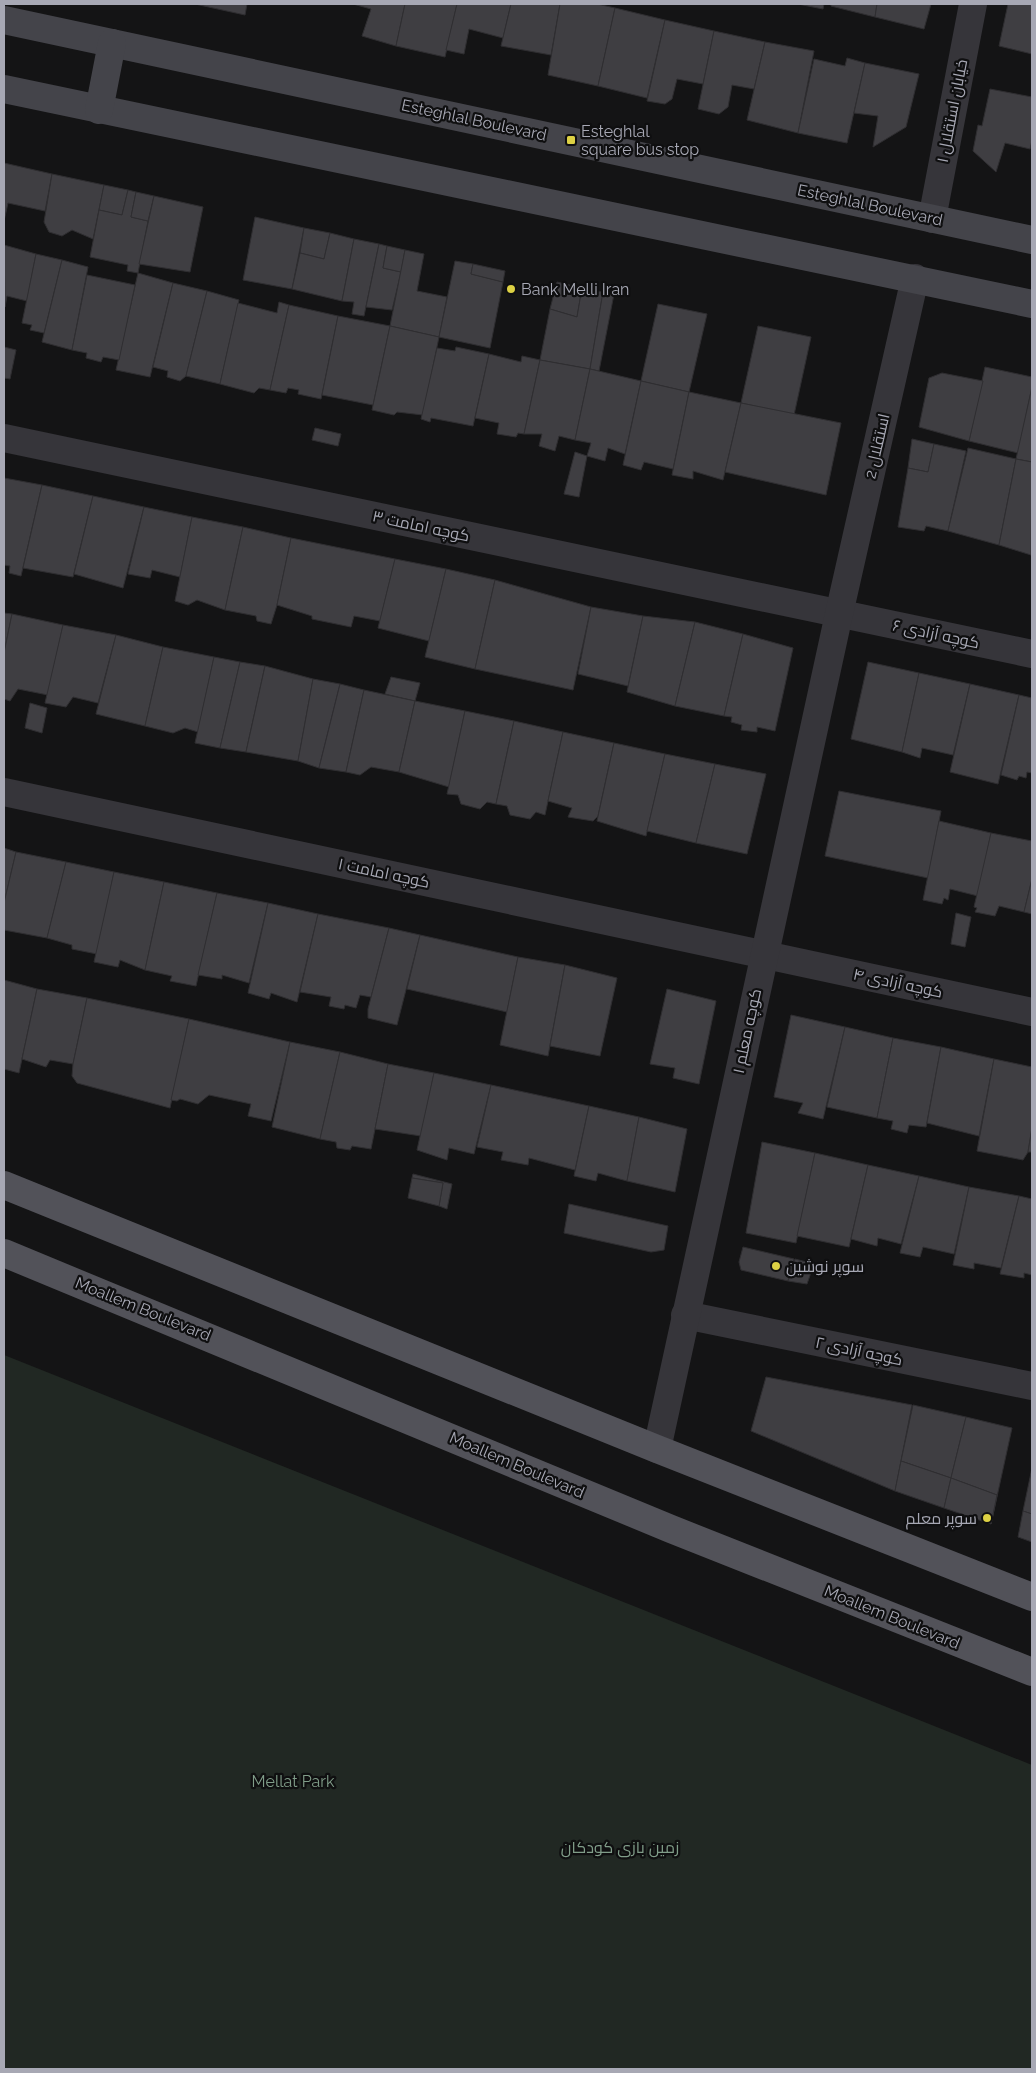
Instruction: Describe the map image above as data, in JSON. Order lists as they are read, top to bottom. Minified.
{"streets":{"main road":["Esteghlal Boulevard","Moallem Boulevard"],"street":["خیابان استقلال ۱","استقلال 2","کوچه امامت ۳","کوچه آزادی ۶","کوچه امامت ۱","کوچه آزادی ۴","کوچه معلم ۱","کوچه آزادی ۲"]},"crossings":[["خیابان استقلال ۱","Esteghlal Boulevard"],["استقلال 2","کوچه امامت ۳"],["استقلال 2","کوچه آزادی ۶"],["استقلال 2","کوچه معلم ۱"],["کوچه امامت ۳","کوچه آزادی ۶"],["کوچه امامت ۳","کوچه معلم ۱"],["کوچه آزادی ۶","کوچه معلم ۱"],["کوچه امامت ۱","کوچه آزادی ۴"],["کوچه امامت ۱","کوچه معلم ۱"],["کوچه آزادی ۴","کوچه معلم ۱"],["کوچه معلم ۱","کوچه آزادی ۲"]],"parks":["Mellat Park","زمین بازی کودکان"],"places":{"transit":["Esteghlal square bus stop"],"other":["Bank Melli Iran","سوپر نوشین","سوپر معلم"]}}
